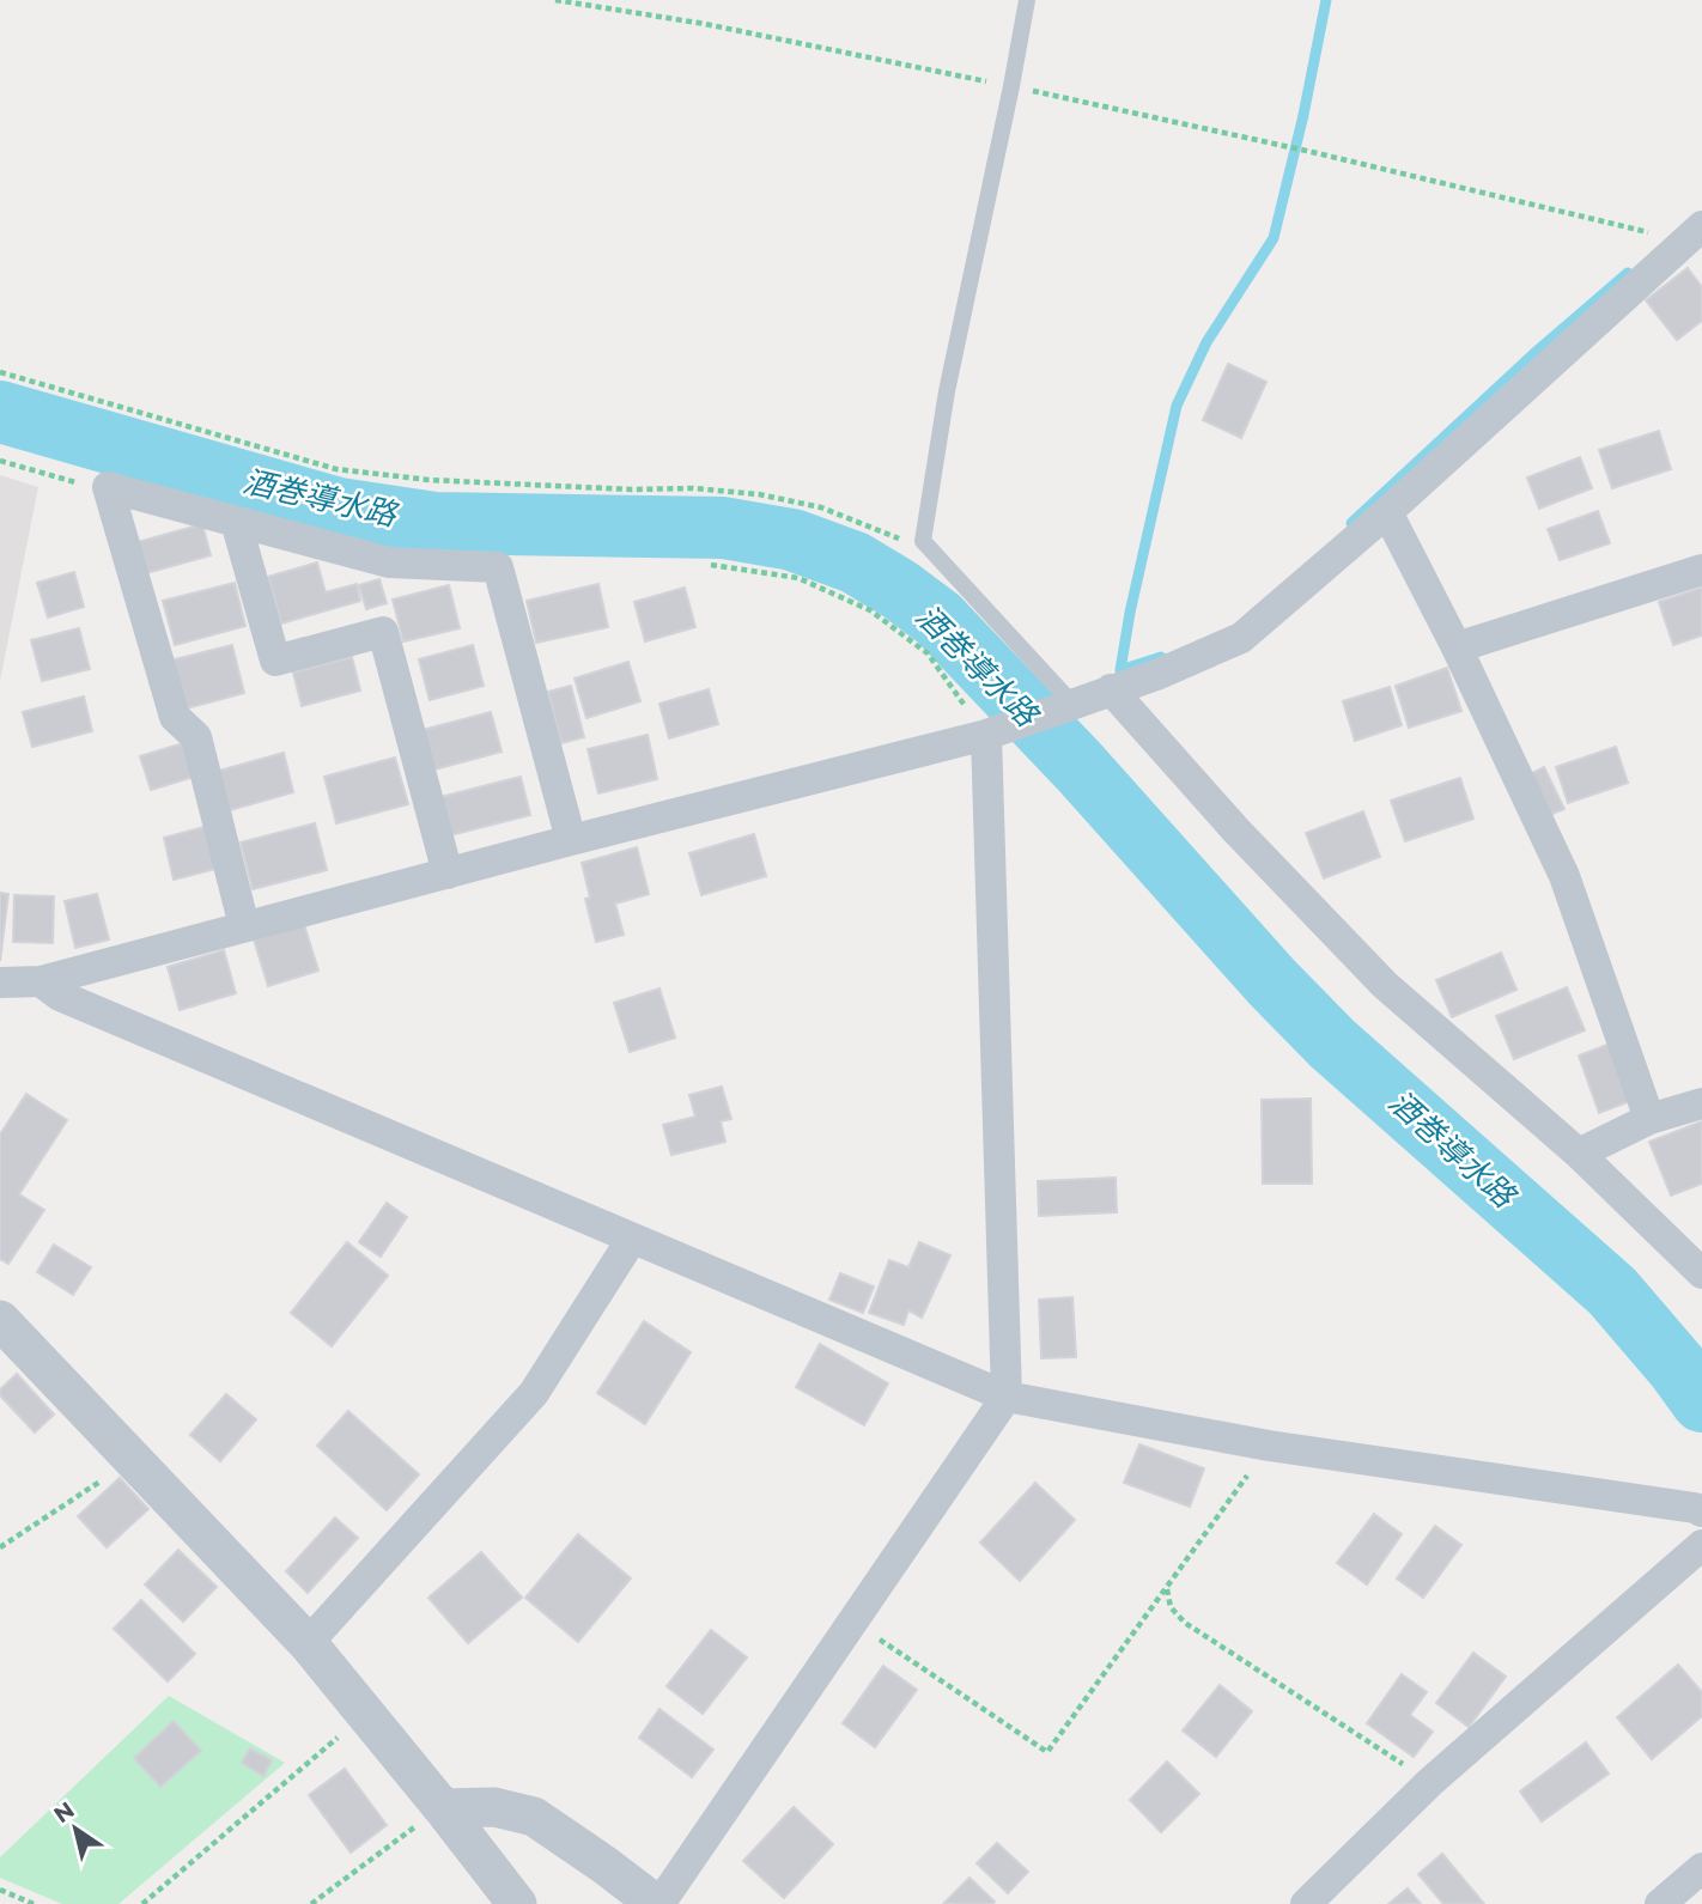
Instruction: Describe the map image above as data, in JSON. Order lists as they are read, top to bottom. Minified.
{"water":["酒巻導水路"],"north":"top left"}
